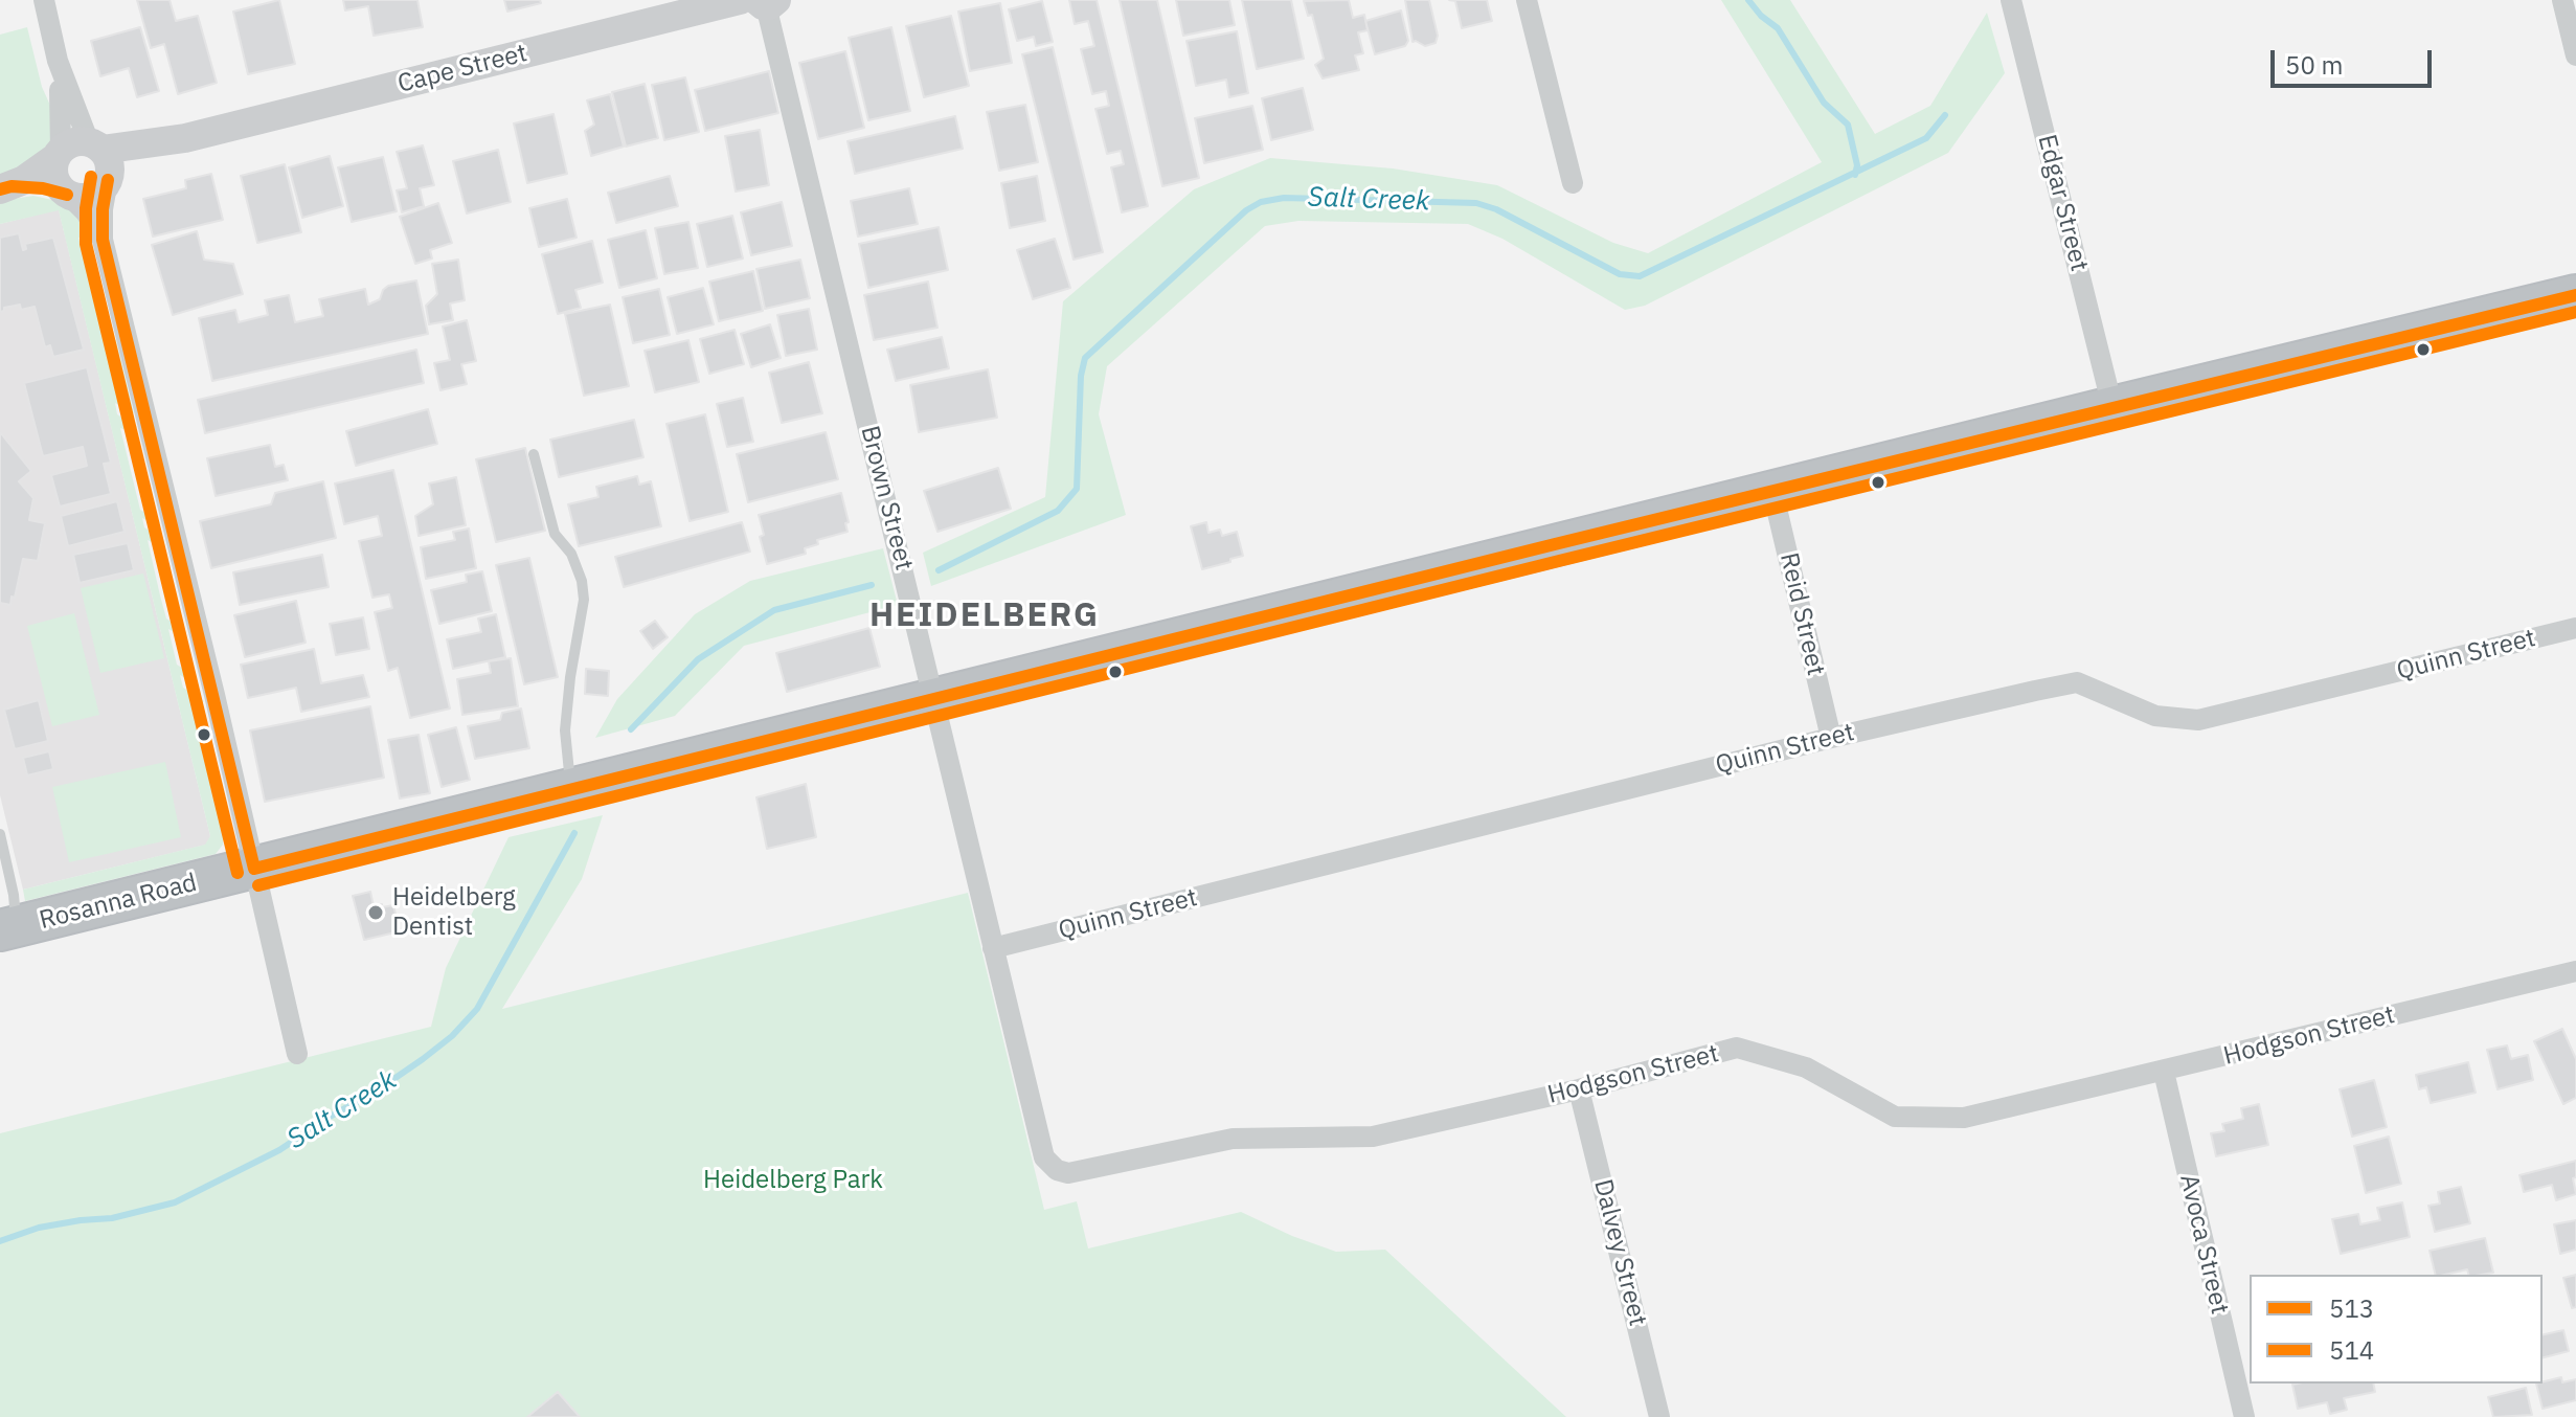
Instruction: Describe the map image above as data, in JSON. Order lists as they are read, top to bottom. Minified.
{"streets":{"highway":["Rosanna Road"],"street":["Cape Street","Edgar Street","Brown Street","Reid Street","Quinn Street","Hodgson Street","Avoca Street","Dalvey Street"]},"crossings":[["Cape Street","Brown Street"],["Edgar Street","Rosanna Road"],["Brown Street","Quinn Street"],["Brown Street","Rosanna Road"],["Brown Street","Hodgson Street"],["Reid Street","Quinn Street"],["Reid Street","Rosanna Road"],["Hodgson Street","Avoca Street"],["Hodgson Street","Dalvey Street"]],"districts":["HEIDELBERG"],"water":["Salt Creek"],"parks":["Heidelberg Park"],"places":["Heidelberg Dentist"],"lines":["transit line 514","transit line 513"],"legend":["513","514"],"scale_bar":"50 m"}
